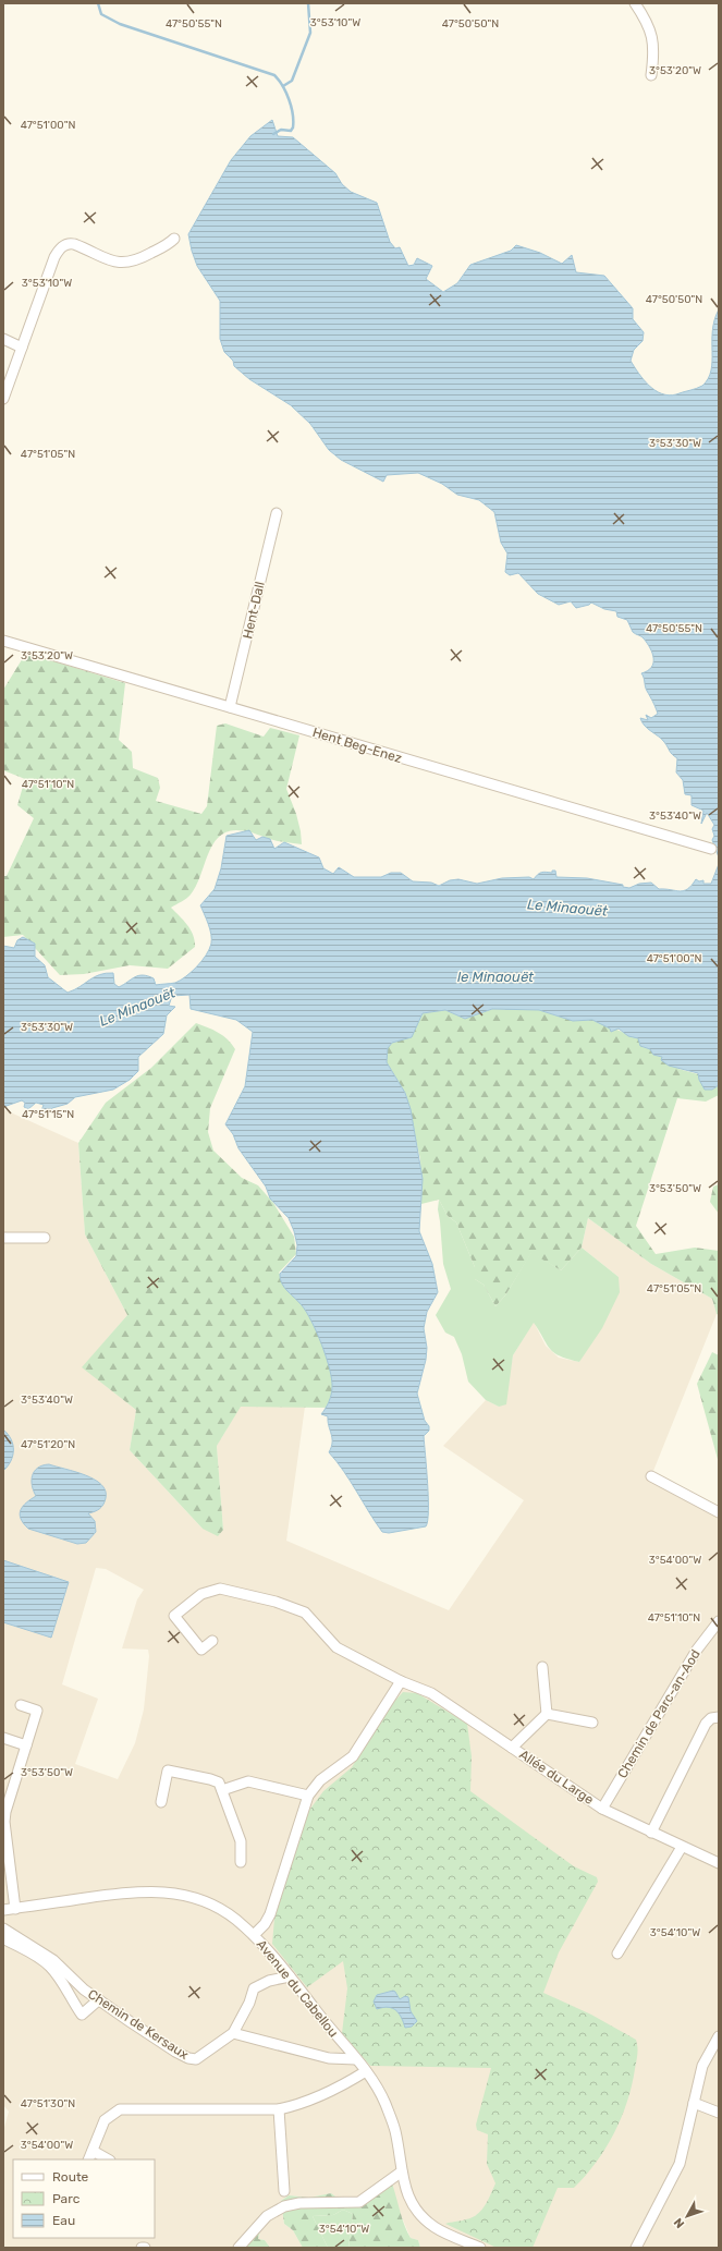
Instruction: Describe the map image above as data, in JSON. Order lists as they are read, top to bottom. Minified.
{"streets":{"street":["Hent-Dall","Hent Beg-Enez","Chemin de Parc-an-Aod","Allée du Large","Avenue du Cabellou","Chemin de Kersaux"]},"crossings":[["Hent-Dall","Hent Beg-Enez"],["Chemin de Parc-an-Aod","Allée du Large"]],"water":["Le Minaouët","le Minaouët"],"legend":["Route","Parc","Eau"],"north":"bottom left","coordinates":["3°53'10\"W","47°50'55\"N","47°50'50\"N","3°53'20\"W","47°51'00\"N","3°53'30\"W","47°51'05\"N","47°51'10\"N","3°53'40\"W","47°51'15\"N","3°53'50\"W","47°51'20\"N","3°54'00\"W","3°54'10\"W","47°51'30\"N"]}
